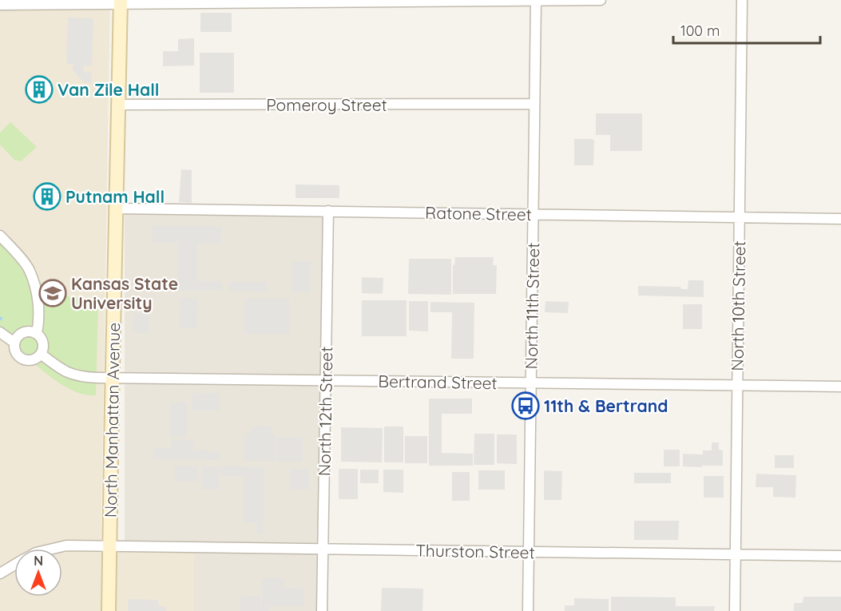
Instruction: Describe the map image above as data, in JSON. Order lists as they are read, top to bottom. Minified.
{"streets":{"street":["Pomeroy Street","Ratone Street","North 11th Street","North 10th Street","Bertrand Street","North 12th Street","North Manhattan Avenue","Thurston Street"]},"crossings":[["Pomeroy Street","North 11th Street"],["Pomeroy Street","North Manhattan Avenue"],["Ratone Street","North 11th Street"],["Ratone Street","North 10th Street"],["Ratone Street","North 12th Street"],["Ratone Street","North Manhattan Avenue"],["North 11th Street","Bertrand Street"],["North 11th Street","Thurston Street"],["North 10th Street","Bertrand Street"],["North 10th Street","Thurston Street"],["Bertrand Street","North 12th Street"],["Bertrand Street","North Manhattan Avenue"],["North 12th Street","Thurston Street"],["North Manhattan Avenue","Thurston Street"]],"places":{"building":["Van Zile Hall","Putnam Hall"],"school or university":["Kansas State University"],"bus stop":["11th & Bertrand"]},"scale_bar":"100 m","north":"top"}
